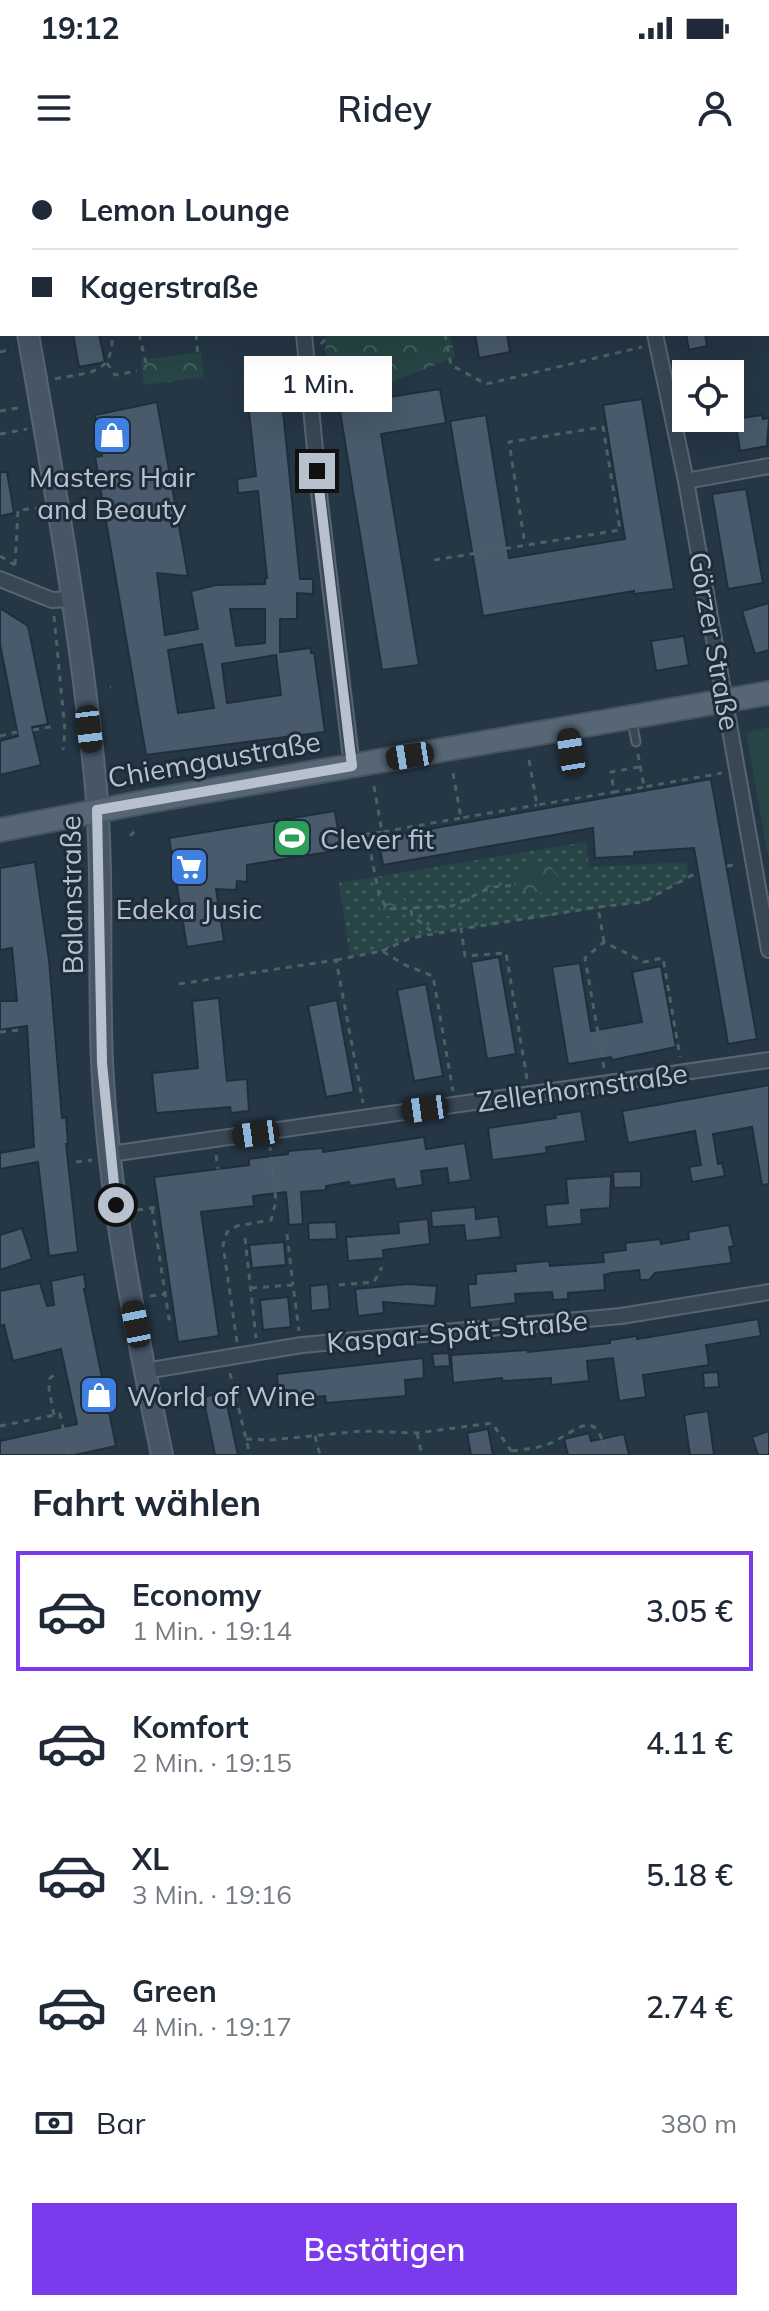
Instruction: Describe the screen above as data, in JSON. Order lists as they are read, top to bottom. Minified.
{"streets":{"main road":["Chiemgaustraße"],"street":["Görzer Straße","Balanstraße","Zellerhornstraße","Kaspar-Spät-Straße"]},"crossings":[["Görzer Straße","Chiemgaustraße"],["Chiemgaustraße","Balanstraße"],["Balanstraße","Zellerhornstraße"],["Balanstraße","Kaspar-Spät-Straße"]],"places":{"shop":["Masters Hair and Beauty","World of Wine"],"sports":["Clever fit"],"supermarket":["Edeka Jusic"]},"page":{"status":"19:12","header":"Ridey","banner":["Lemon Lounge","Kagerstraße"],"bubble":"1 Min.","heading":"Fahrt wählen","list":[{"name":"Economy","note":"1 Min. · 19:14","value":"3.05 €"},{"name":"Komfort","note":"2 Min. · 19:15","value":"4.11 €"},{"name":"XL","note":"3 Min. · 19:16","value":"5.18 €"},{"name":"Green","note":"4 Min. · 19:17","value":"2.74 €"}],"pay":["Bar","380 m"],"buttons":"Bestätigen"}}
